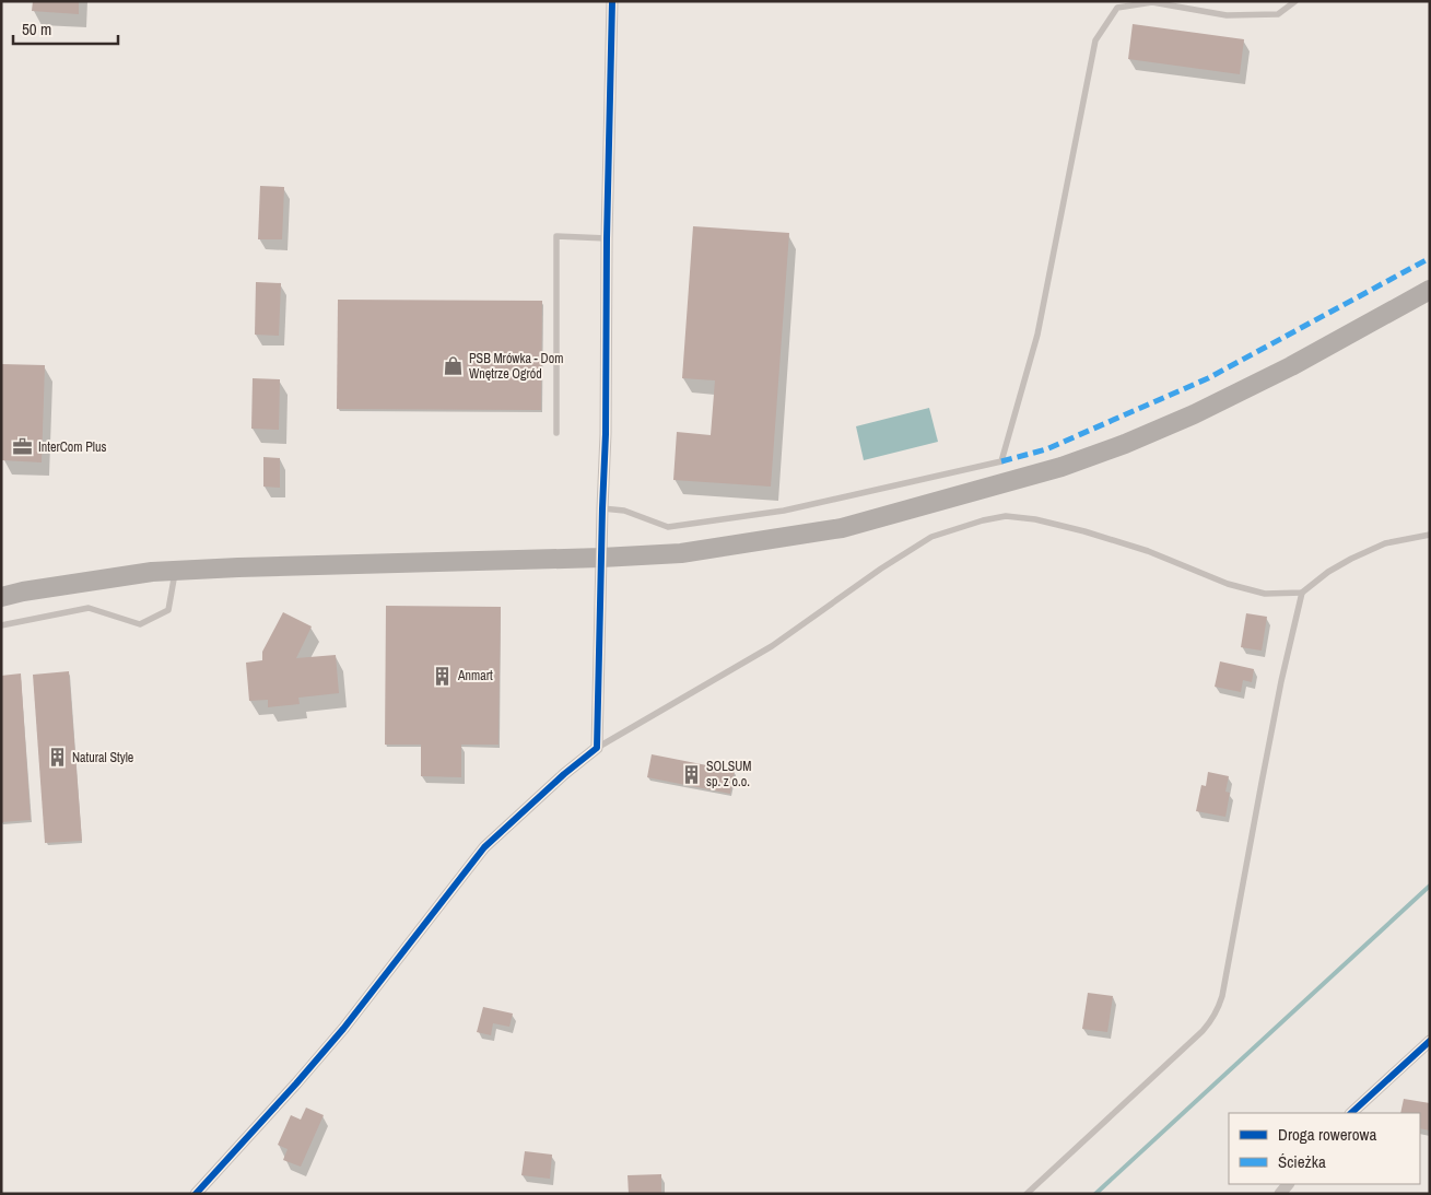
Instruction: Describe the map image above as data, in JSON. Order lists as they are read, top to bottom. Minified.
{"places":{"shop":["PSB Mrówka - Dom Wnętrze Ogród"],"office":["InterCom Plus"],"building":["Anmart","Natural Style","SOLSUM sp. z o.o."]},"legend":["Droga rowerowa","Ścieżka"],"scale_bar":"50 m"}
